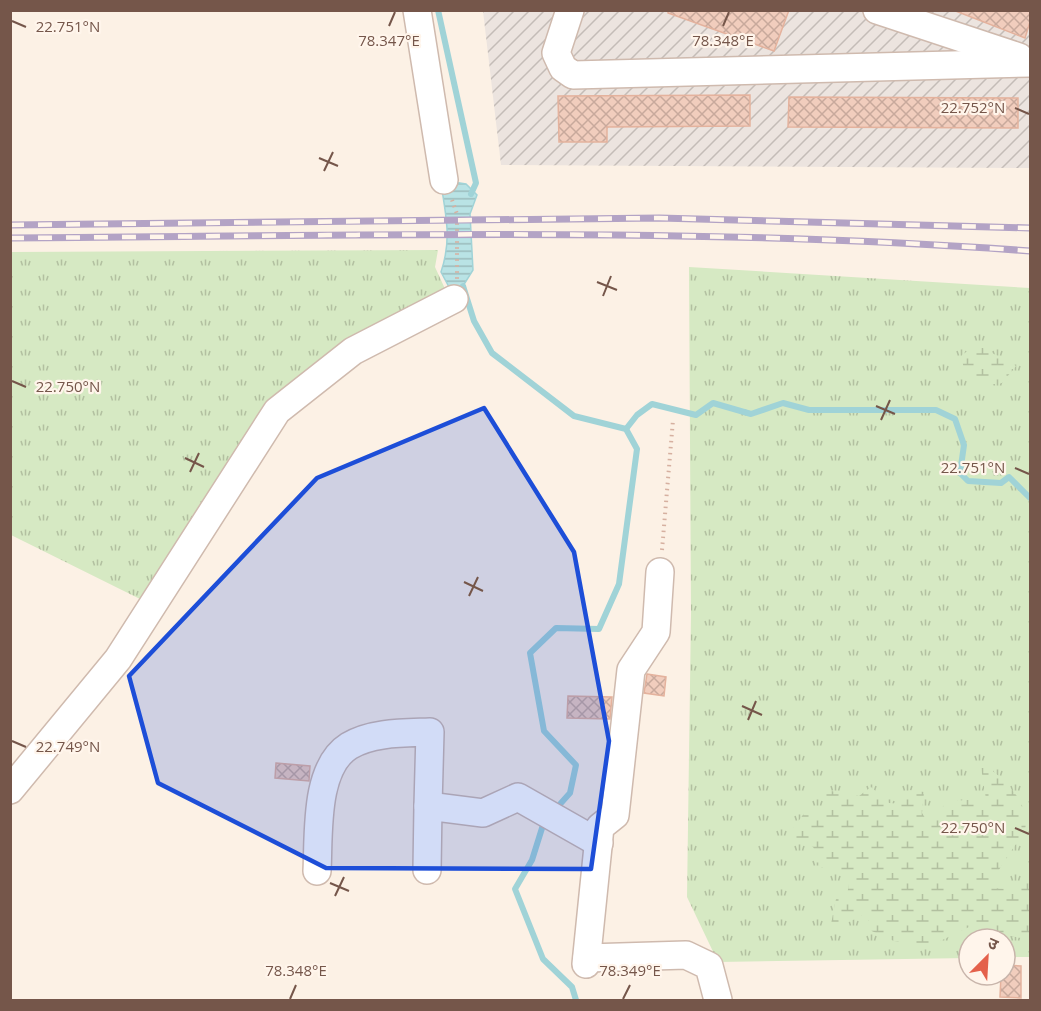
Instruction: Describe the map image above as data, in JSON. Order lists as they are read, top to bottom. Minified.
{"north":"top right","coordinates":["22.751°N","78.348°E","78.347°E","22.752°N","22.750°N","22.749°N","78.349°E"]}
